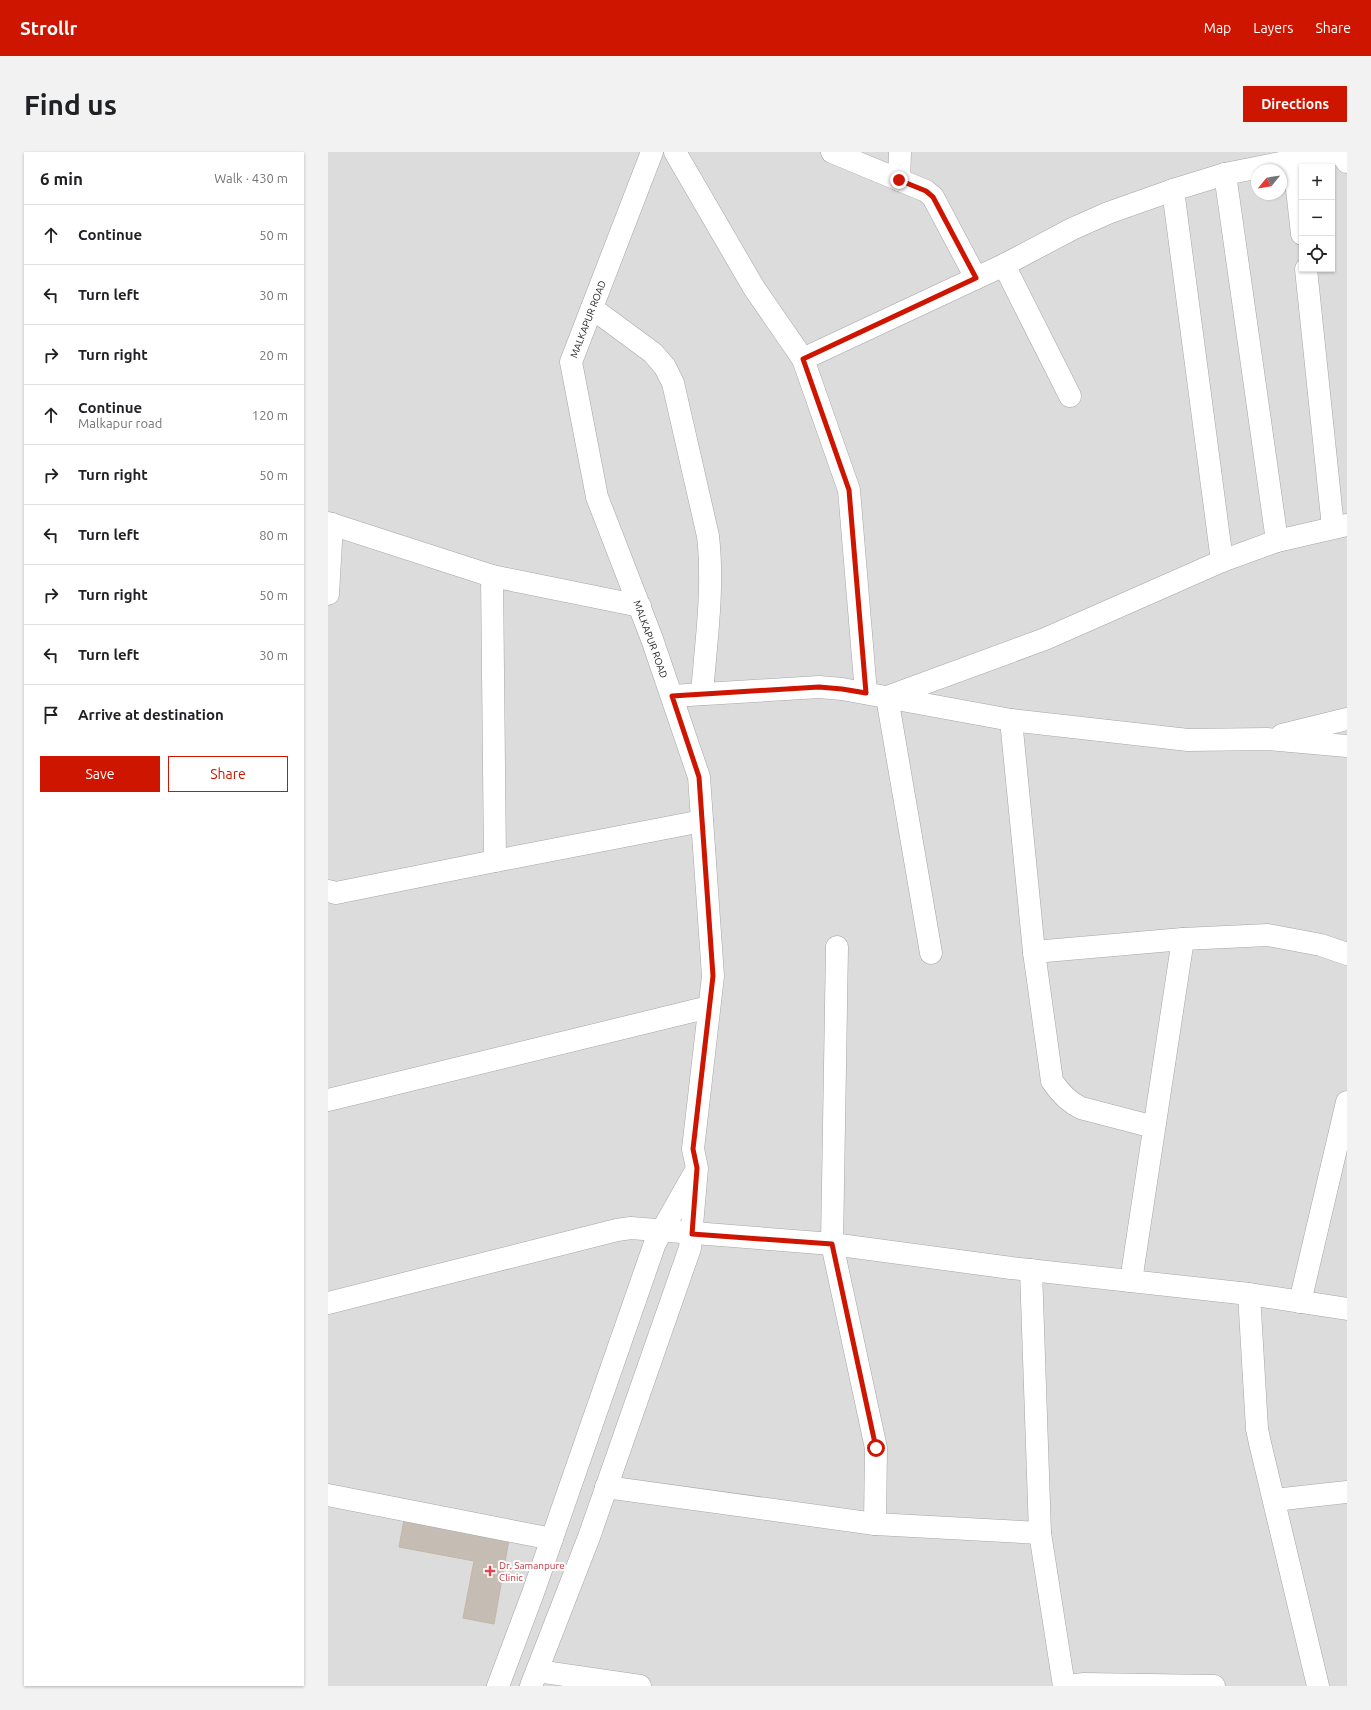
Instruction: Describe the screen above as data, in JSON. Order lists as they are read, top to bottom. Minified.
{"streets":{"street":["MALKAPUR ROAD"]},"places":{"health":["Dr. Samanpure Clinic"]},"north":"bottom left","page":{"header":"Strollr","nav":["Map","Layers","Share"],"buttons":["Directions",["Save","Share"]],"title":"Find us","heading":["6 min","Walk · 430 m"],"map_buttons":["+","−"],"list":[["Continue","50 m"],["Turn left","30 m"],["Turn right","20 m"],["Continue","Malkapur road","120 m"],["Turn right","50 m"],["Turn left","80 m"],["Turn right","50 m"],["Turn left","30 m"],"Arrive at destination"]}}
